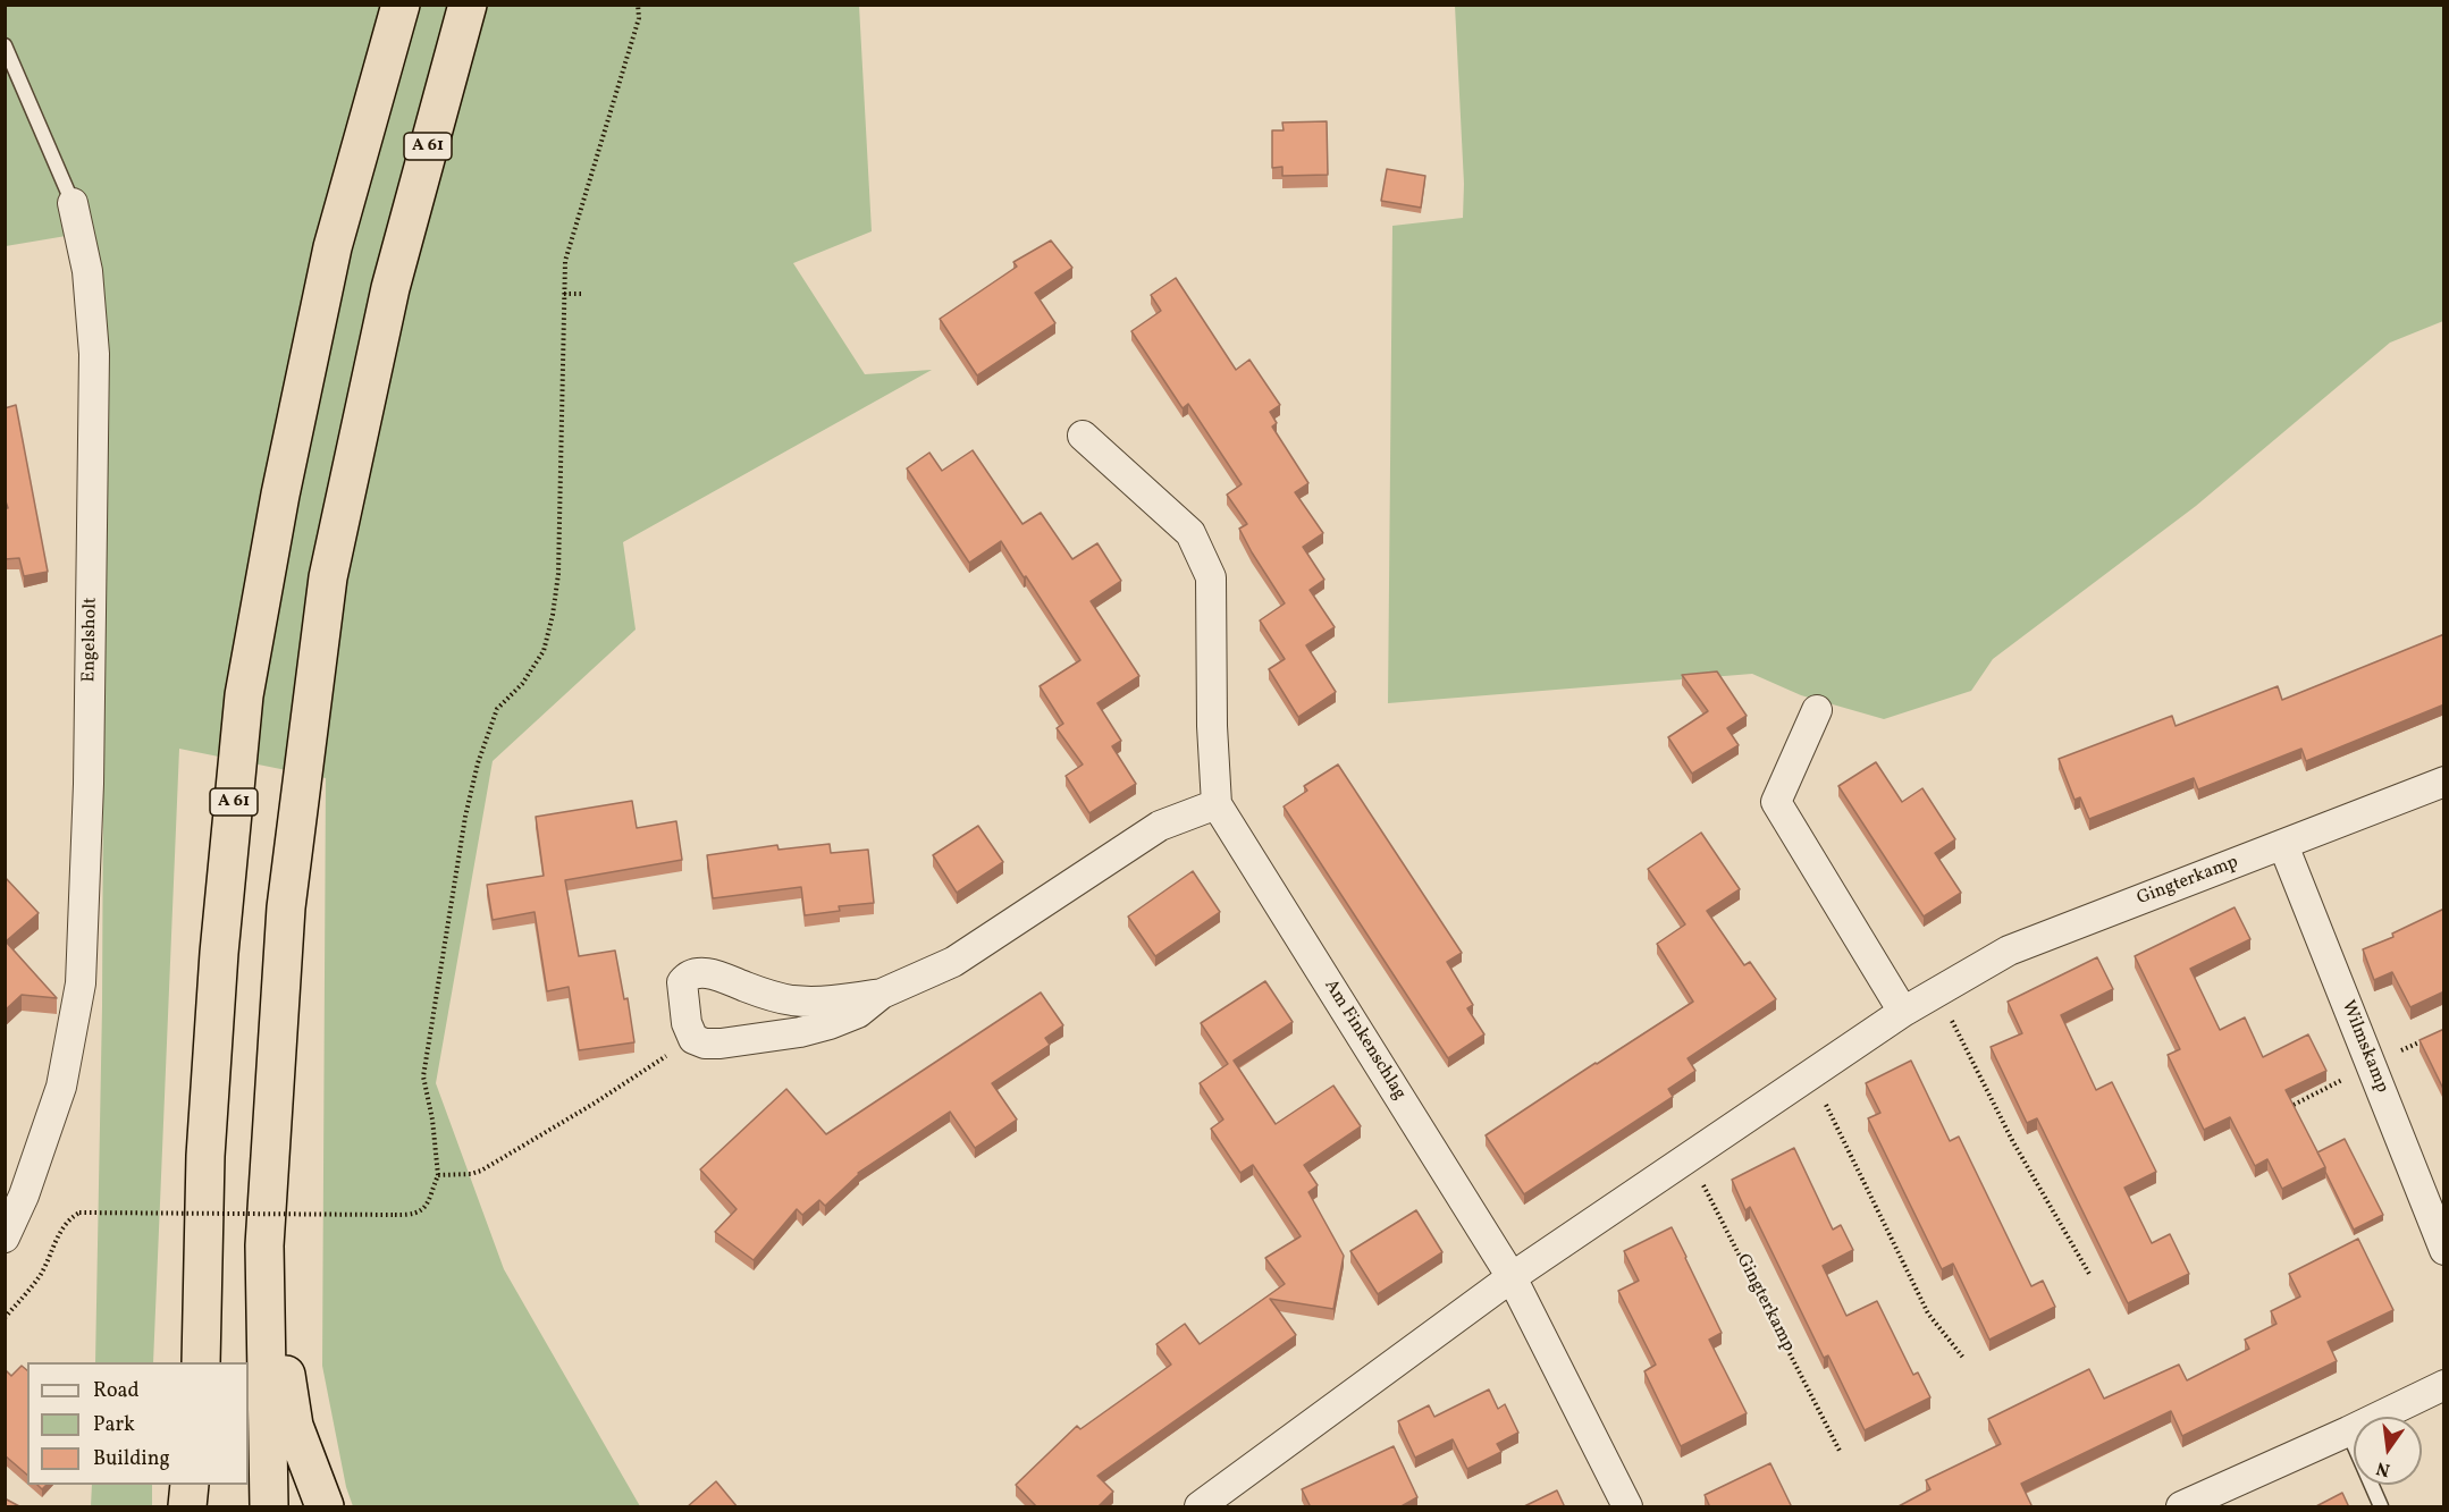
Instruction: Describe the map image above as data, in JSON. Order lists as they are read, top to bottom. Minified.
{"streets":{"highway":["A 61"],"street":["Engelsholt","Gingterkamp","Am Finkenschlag","Wilmskamp"]},"crossings":[["Gingterkamp","Am Finkenschlag"],["Gingterkamp","Wilmskamp"]],"legend":["Road","Park","Building"],"north":"bottom"}
